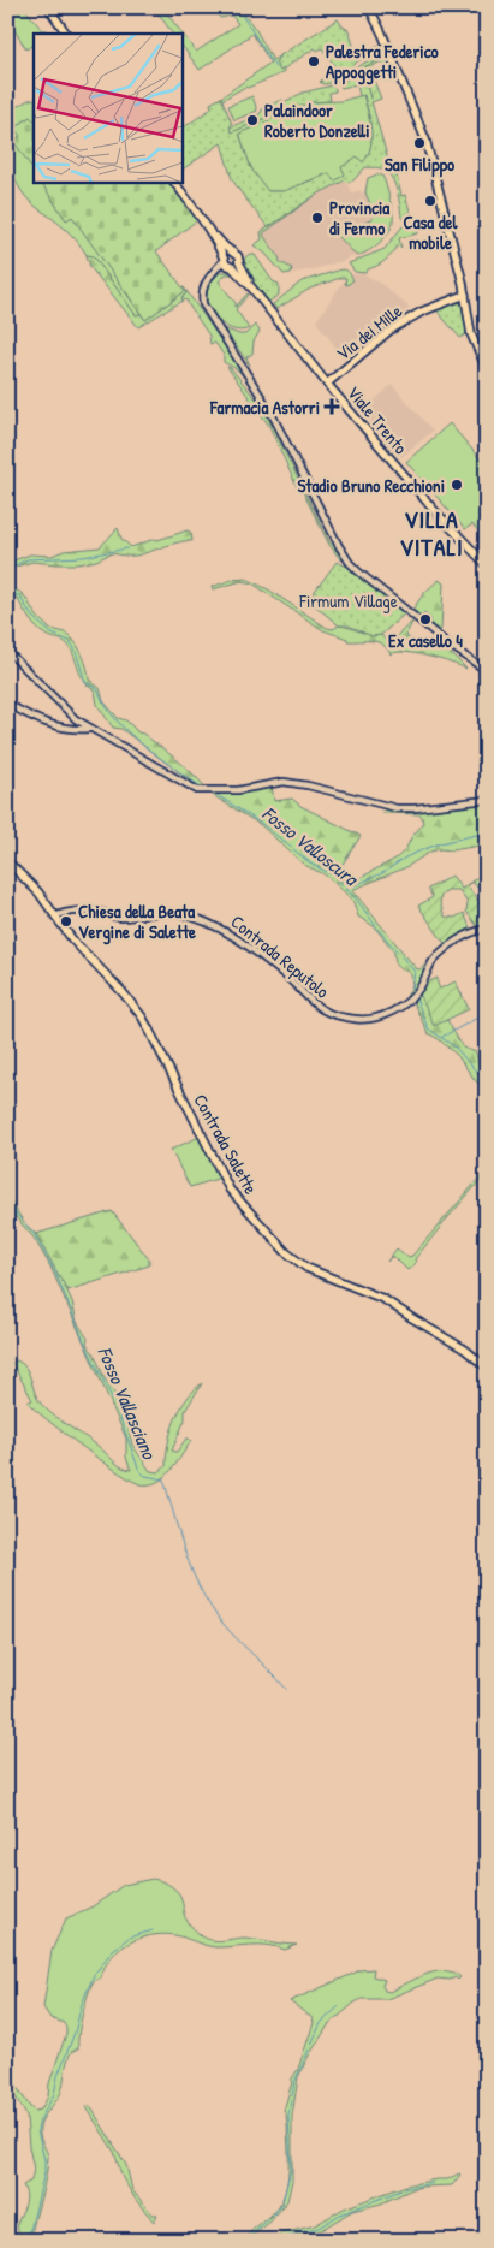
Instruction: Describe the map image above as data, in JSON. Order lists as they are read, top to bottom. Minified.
{"streets":{"main road":["Via dei Mille","Viale Trento","Contrada Salette"],"street":["Contrada Reputolo"]},"crossings":[["Via dei Mille","Viale Trento"],["Contrada Reputolo","Contrada Salette"]],"districts":["VILLA VITALI"],"water":["Fosso Valloscura","Fosso Vallasciano"],"parks":["Firmum Village"],"places":{"other":["Palestra Federico Appoggetti","Palaindoor Roberto Donzelli","San Filippo","Casa del mobile","Provincia di Fermo","Stadio Bruno Recchioni","Ex casello 4","Chiesa della Beata Vergine di Salette"],"health":["Farmacia Astorri"]}}
